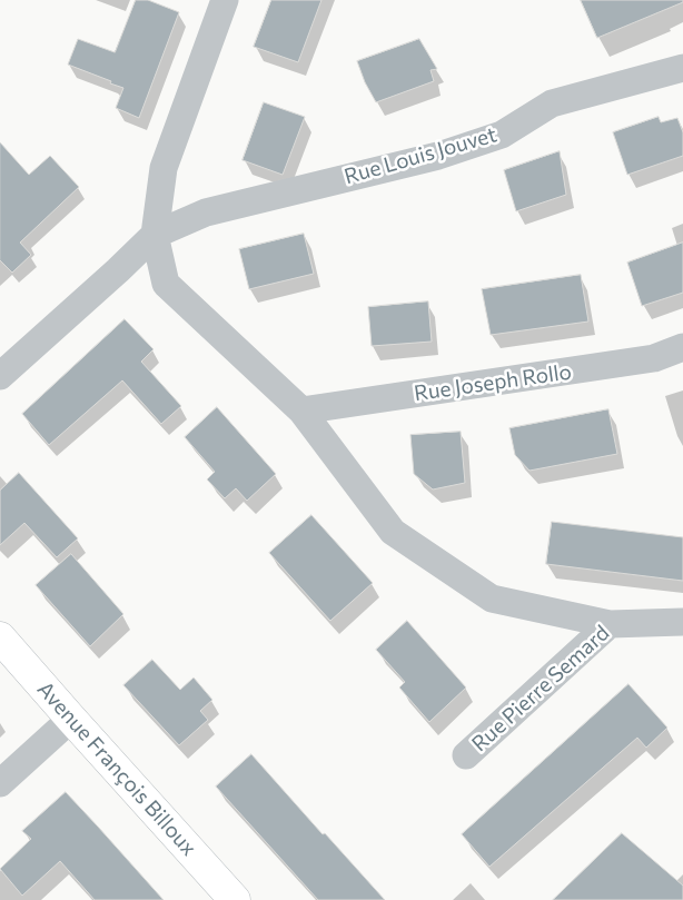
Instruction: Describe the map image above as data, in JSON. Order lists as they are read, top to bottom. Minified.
{"streets":{"main road":["Avenue François Billoux"],"street":["Rue Louis Jouvet","Rue Joseph Rollo","Rue Pierre Semard"]}}
